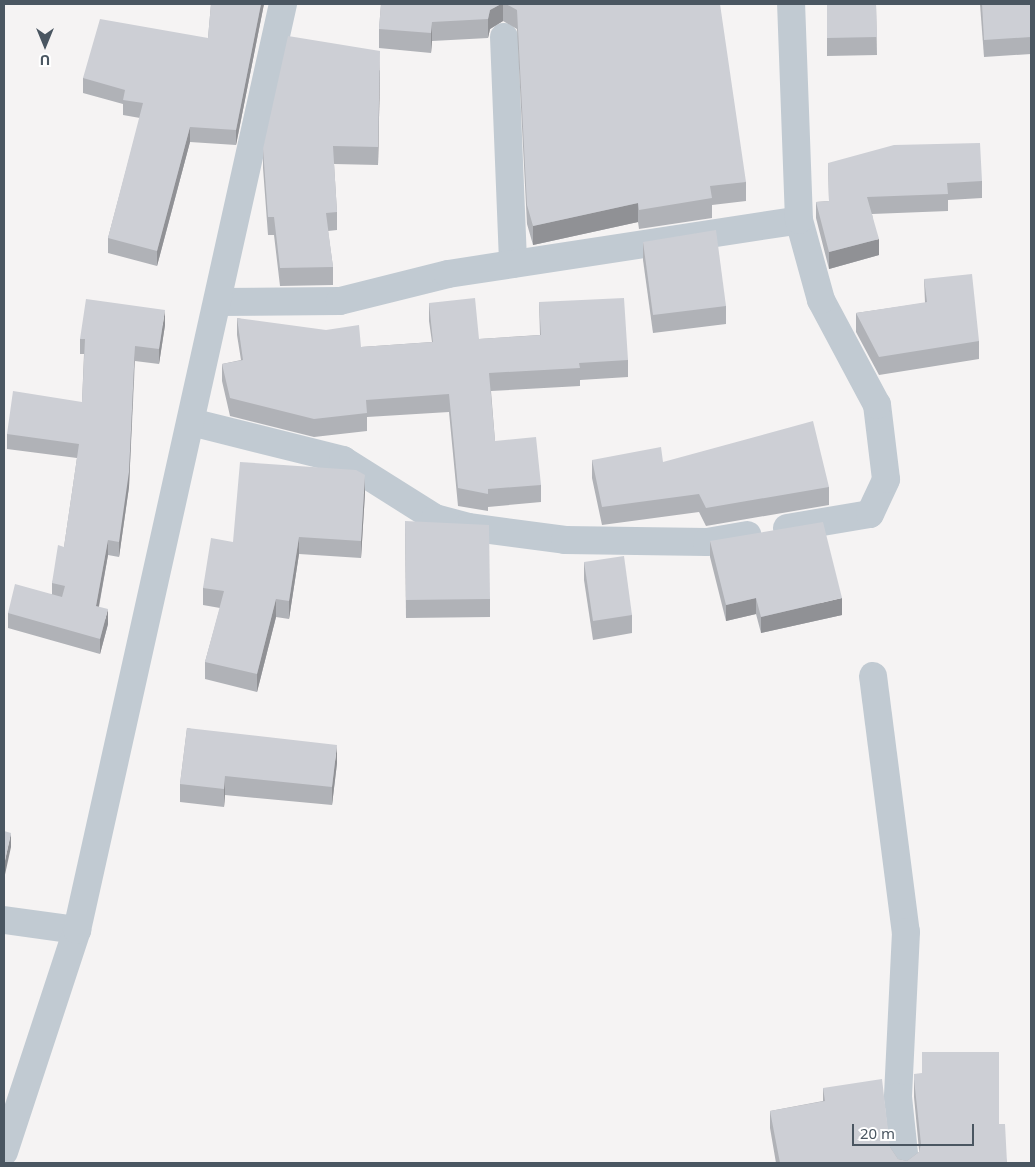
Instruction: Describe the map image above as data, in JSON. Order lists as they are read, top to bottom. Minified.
{"scale_bar":"20 m","north":"bottom"}
